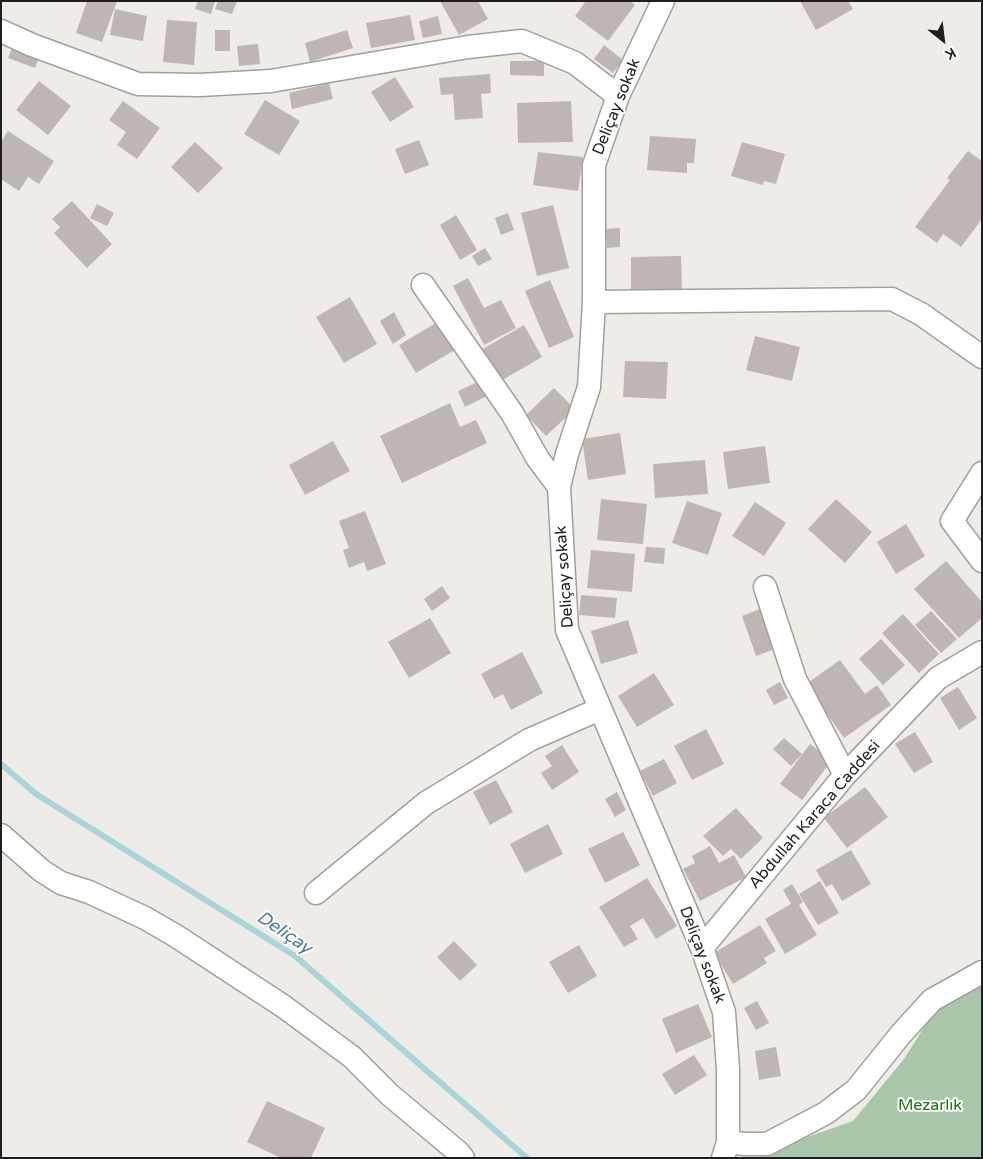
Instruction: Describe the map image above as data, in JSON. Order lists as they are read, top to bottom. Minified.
{"streets":{"street":["Deliçay sokak","Abdullah Karaca Caddesi"]},"crossings":[["Deliçay sokak","Abdullah Karaca Caddesi"]],"water":["Deliçay"],"parks":["Mezarlık"],"north":"bottom right"}
